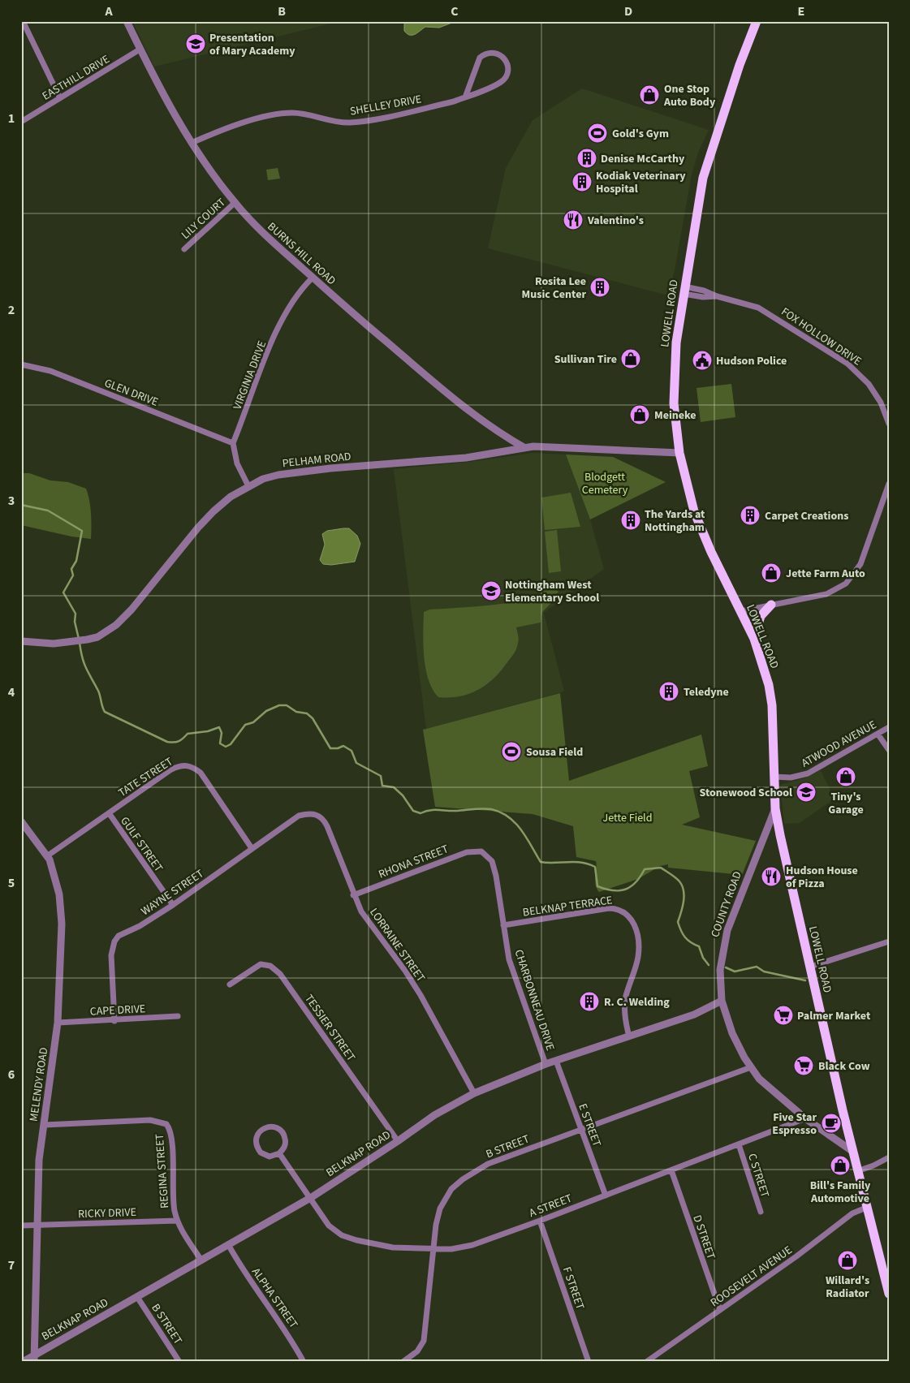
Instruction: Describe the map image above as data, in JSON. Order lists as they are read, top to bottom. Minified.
{"streets":{"main road":["LOWELL ROAD"],"street":["EASTHILL DRIVE","SHELLEY DRIVE","LILY COURT","BURNS HILL ROAD","FOX HOLLOW DRIVE","VIRGINIA DRIVE","GLEN DRIVE","PELHAM ROAD","ATWOOD AVENUE","TATE STREET","GULF STREET","RHONA STREET","WAYNE STREET","COUNTY ROAD","BELKNAP TERRACE","LORRAINE STREET","CHARBONNEAU DRIVE","CAPE DRIVE","TESSIER STREET","MELENDY ROAD","E STREET","B STREET","BELKNAP ROAD","REGINA STREET","C STREET","A STREET","RICKY DRIVE","D STREET","ROOSEVELT AVENUE","F STREET","ALPHA STREET"]},"crossings":[["EASTHILL DRIVE","BURNS HILL ROAD"],["SHELLEY DRIVE","BURNS HILL ROAD"],["LILY COURT","BURNS HILL ROAD"],["BURNS HILL ROAD","VIRGINIA DRIVE"],["BURNS HILL ROAD","PELHAM ROAD"],["LOWELL ROAD","FOX HOLLOW DRIVE"],["LOWELL ROAD","PELHAM ROAD"],["LOWELL ROAD","ATWOOD AVENUE"],["LOWELL ROAD","COUNTY ROAD"],["LOWELL ROAD","ROOSEVELT AVENUE"],["VIRGINIA DRIVE","GLEN DRIVE"],["TATE STREET","GULF STREET"],["TATE STREET","WAYNE STREET"],["TATE STREET","MELENDY ROAD"],["GULF STREET","WAYNE STREET"],["RHONA STREET","LORRAINE STREET"],["RHONA STREET","CHARBONNEAU DRIVE"],["WAYNE STREET","LORRAINE STREET"],["WAYNE STREET","CAPE DRIVE"],["COUNTY ROAD","B STREET"],["COUNTY ROAD","BELKNAP ROAD"],["COUNTY ROAD","A STREET"],["BELKNAP TERRACE","CHARBONNEAU DRIVE"],["BELKNAP TERRACE","BELKNAP ROAD"],["LORRAINE STREET","BELKNAP ROAD"],["CHARBONNEAU DRIVE","BELKNAP ROAD"],["CAPE DRIVE","MELENDY ROAD"],["TESSIER STREET","BELKNAP ROAD"],["MELENDY ROAD","BELKNAP ROAD"],["MELENDY ROAD","REGINA STREET"],["MELENDY ROAD","RICKY DRIVE"],["E STREET","B STREET"],["E STREET","BELKNAP ROAD"],["E STREET","A STREET"],["B STREET","BELKNAP ROAD"],["B STREET","A STREET"],["BELKNAP ROAD","REGINA STREET"],["BELKNAP ROAD","A STREET"],["BELKNAP ROAD","ALPHA STREET"],["REGINA STREET","RICKY DRIVE"],["C STREET","A STREET"],["A STREET","D STREET"],["A STREET","F STREET"],["D STREET","ROOSEVELT AVENUE"]],"parks":["Blodgett Cemetery","Jette Field"],"places":{"school or university":["Presentation of Mary Academy","Nottingham West Elementary School","Stonewood School"],"shop":["One Stop Auto Body","Sullivan Tire","Meineke","Jette Farm Auto","Tiny's Garage","Bill's Family Automotive","Willard's Radiator"],"sports":["Gold's Gym","Sousa Field"],"building":["Denise McCarthy","Kodiak Veterinary Hospital","Rosita Lee Music Center","Carpet Creations","The Yards at Nottingham","Teledyne","R. C. Welding"],"restaurant":["Valentino's","Hudson House of Pizza"],"public building":["Hudson Police"],"supermarket":["Palmer Market","Black Cow"],"cafe":["Five Star Espresso"]},"grid":{"columns":["A","B","C","D","E"],"rows":["1","2","3","4","5","6","7"]}}
